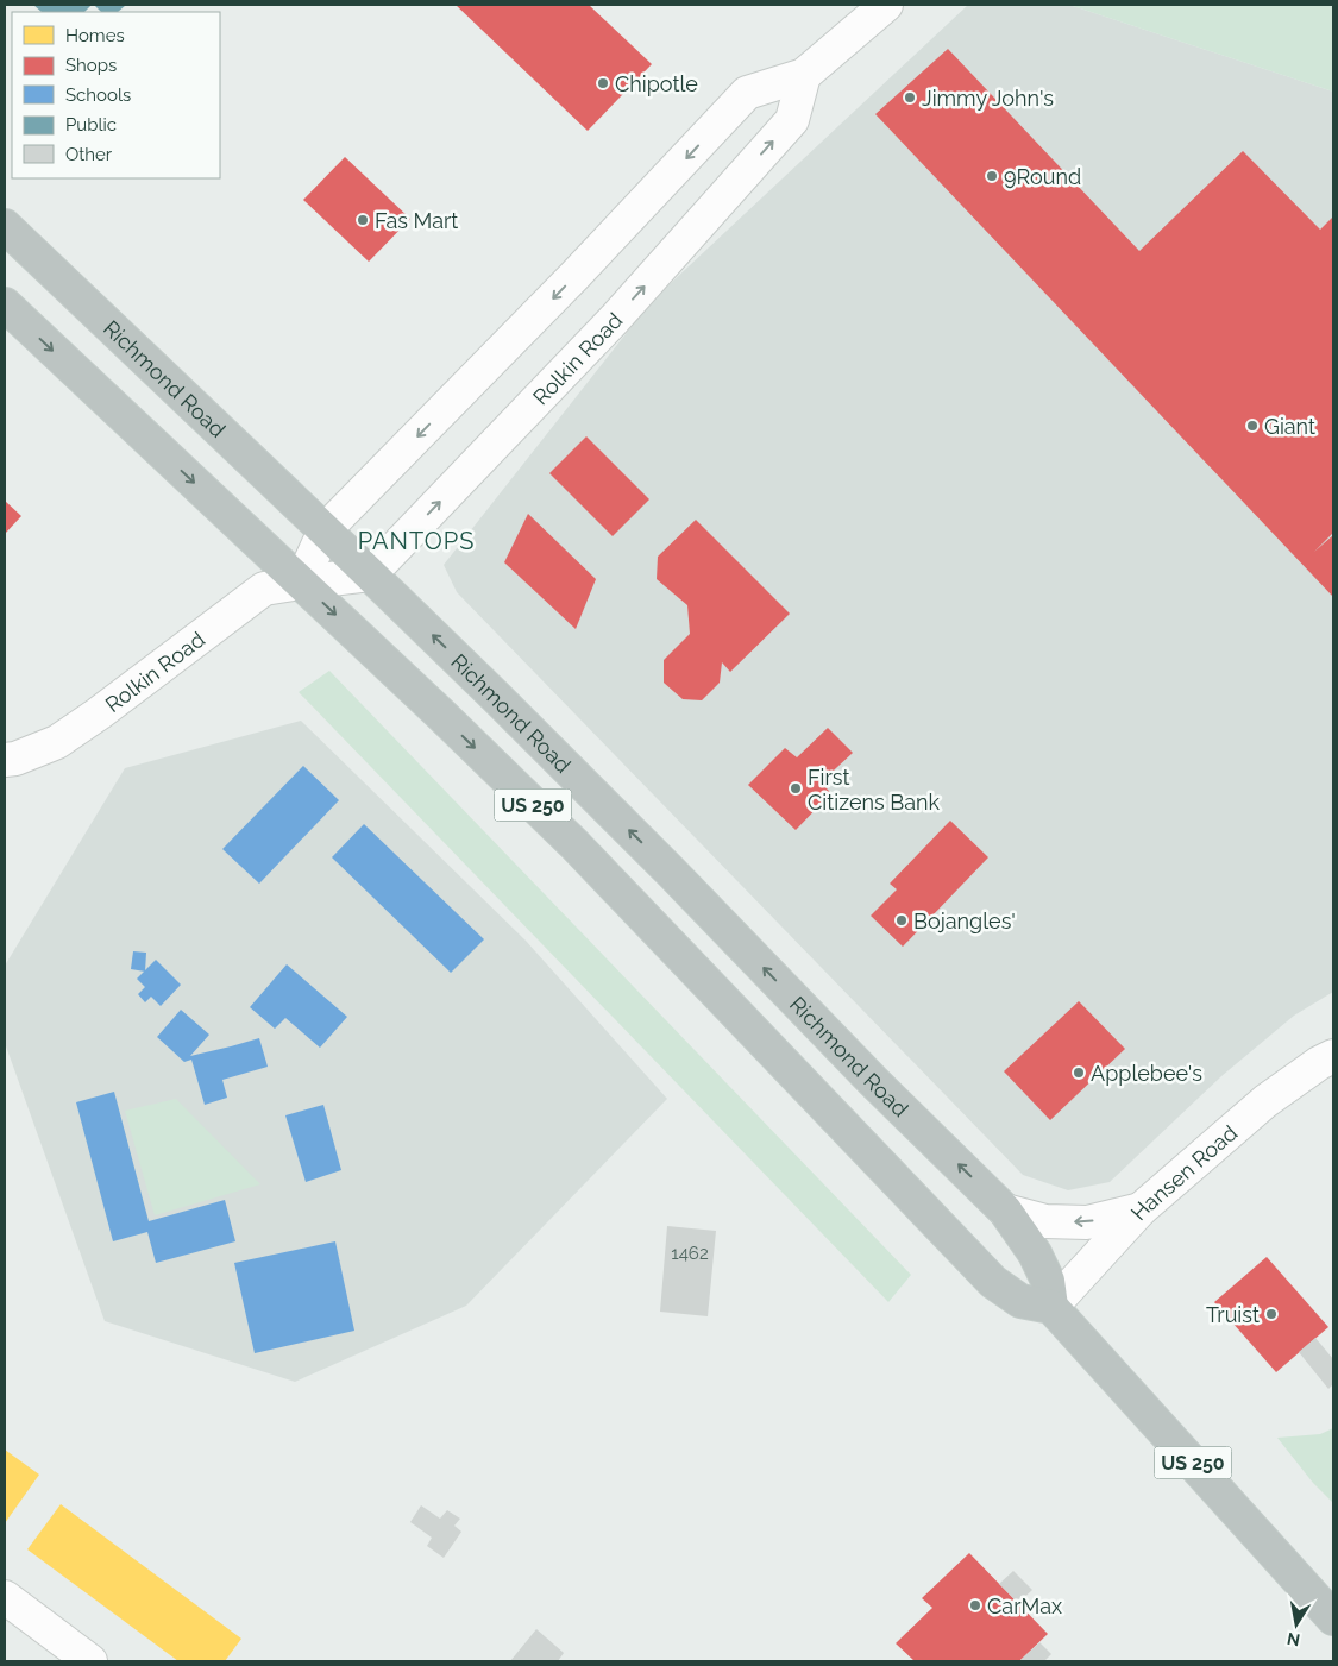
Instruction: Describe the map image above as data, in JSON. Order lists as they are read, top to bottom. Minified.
{"streets":{"highway":["Richmond Road","US 250"],"street":["Rolkin Road","Hansen Road"]},"crossings":[["Rolkin Road","Richmond Road"],["Rolkin Road","US 250"],["Richmond Road","US 250"],["Richmond Road","Hansen Road"],["US 250","Hansen Road"]],"districts":["PANTOPS"],"places":["Chipotle","Jimmy John's","9Round","Fas Mart","Giant","First Citizens Bank","Bojangles'","Applebee's","Truist","CarMax"],"house_numbers":["1462"],"legend":["Homes","Shops","Schools","Public","Other"],"north":"bottom"}
